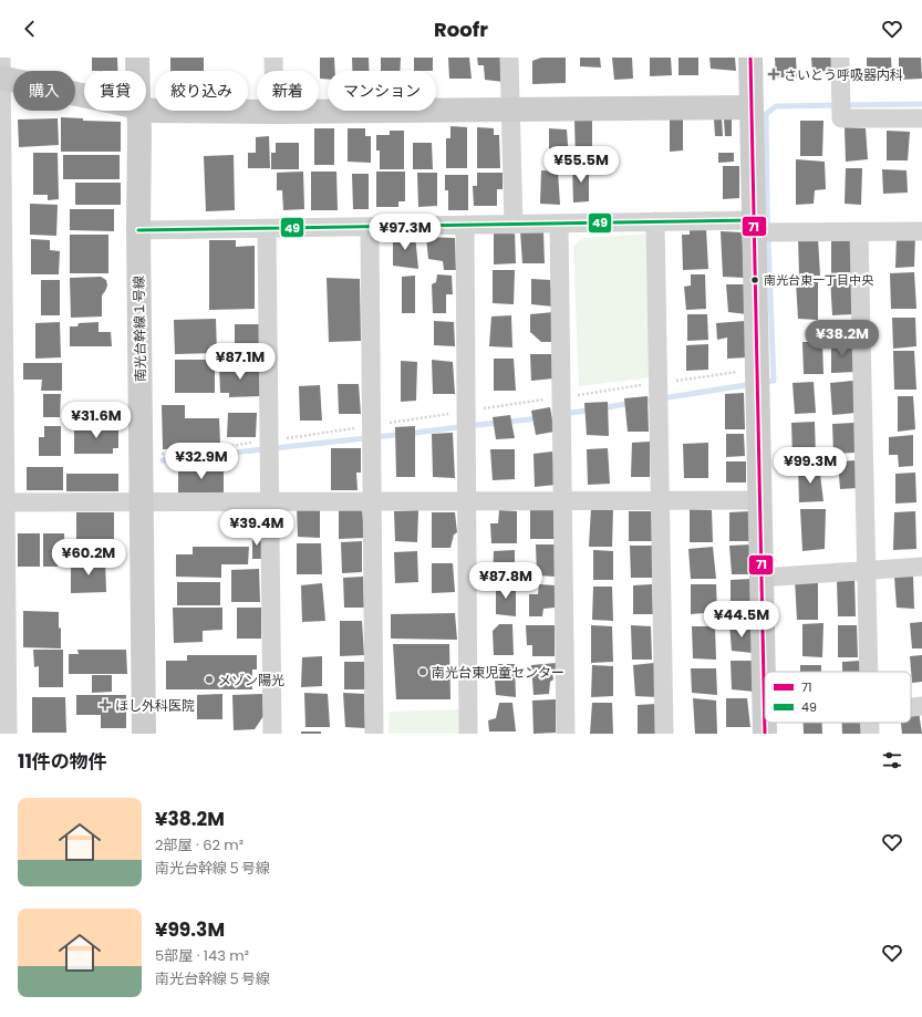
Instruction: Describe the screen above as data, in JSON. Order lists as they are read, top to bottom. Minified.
{"streets":{"street":["南光台幹線１号線"]},"places":{"health":["さいとう呼吸器内科","ほし外科医院"],"other":["南光台東一丁目中央","南光台東児童センター","メゾン陽光"]},"lines":["transit line 71","transit line 49"],"legend":["71","49"],"page":{"header":"Roofr","chip":["購入","賃貸","絞り込み","新着","マンション"],"price":["¥55.5M","¥97.3M","¥38.2M","¥87.1M","¥31.6M","¥32.9M","¥99.3M","¥39.4M","¥60.2M","¥87.8M","¥44.5M"],"heading":"11件の物件","list":[{"name":"¥38.2M","note":"2部屋 · 62 m² · 南光台幹線５号線"},{"name":"¥99.3M","note":"5部屋 · 143 m² · 南光台幹線５号線"}]}}
